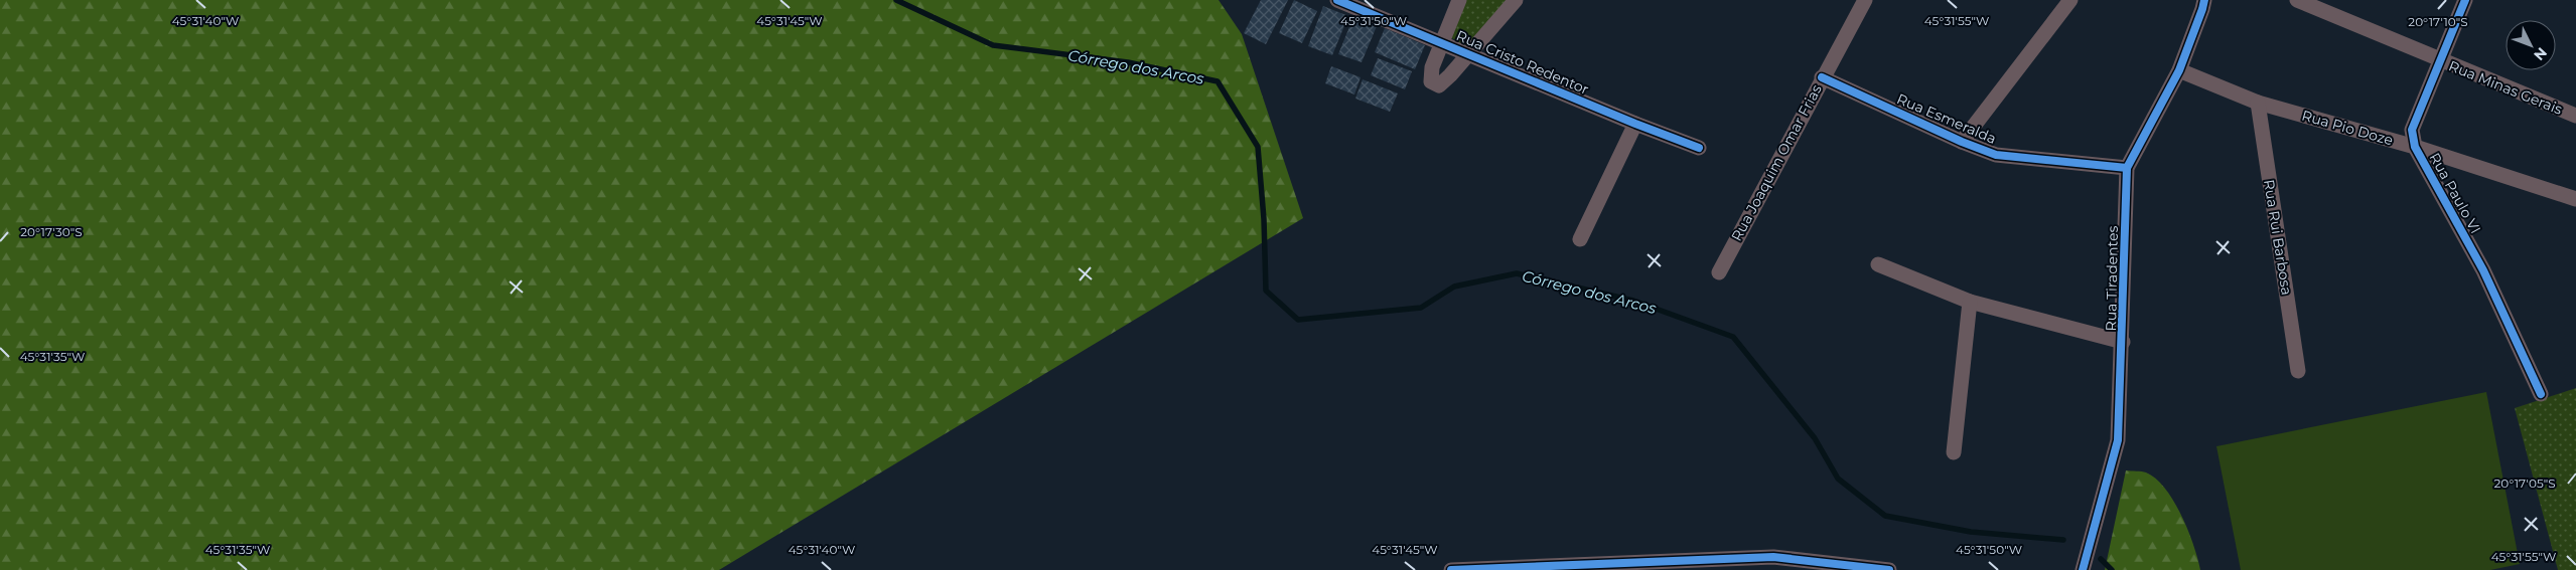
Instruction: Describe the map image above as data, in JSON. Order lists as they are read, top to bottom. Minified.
{"streets":{"street":["Rua Cristo Redentor","Rua Minas Gerais","Rua Esmeralda","Rua Pio Doze","Rua Joaquim Omar Frias","Rua Paulo VI","Rua Rui Barbosa","Rua Tiradentes"]},"crossings":[["Rua Minas Gerais","Rua Paulo VI"],["Rua Esmeralda","Rua Joaquim Omar Frias"],["Rua Esmeralda","Rua Tiradentes"],["Rua Pio Doze","Rua Paulo VI"],["Rua Pio Doze","Rua Rui Barbosa"],["Rua Pio Doze","Rua Tiradentes"]],"water":["Córrego dos Arcos"],"north":"bottom right","coordinates":["45°31'40\"W","45°31'45\"W","45°31'50\"W","45°31'55\"W","20°17'10\"S","20°17'30\"S","45°31'35\"W","20°17'05\"S"]}
